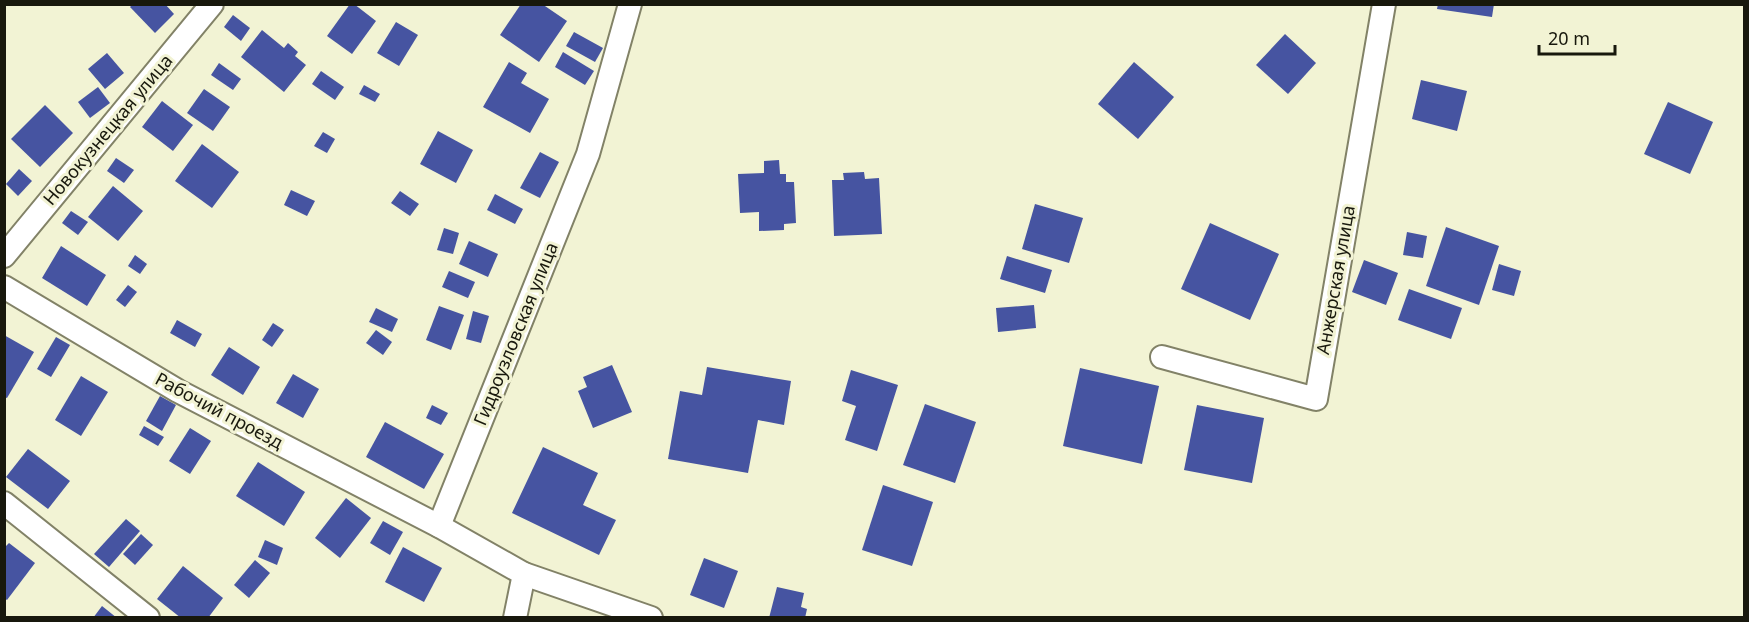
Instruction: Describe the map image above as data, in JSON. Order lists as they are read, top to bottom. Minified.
{"streets":{"street":["Новокузнецкая улица","Анжерская улица","Гидроузловская улица","Рабочий проезд"]},"crossings":[["Гидроузловская улица","Рабочий проезд"]],"scale_bar":"20 m"}
